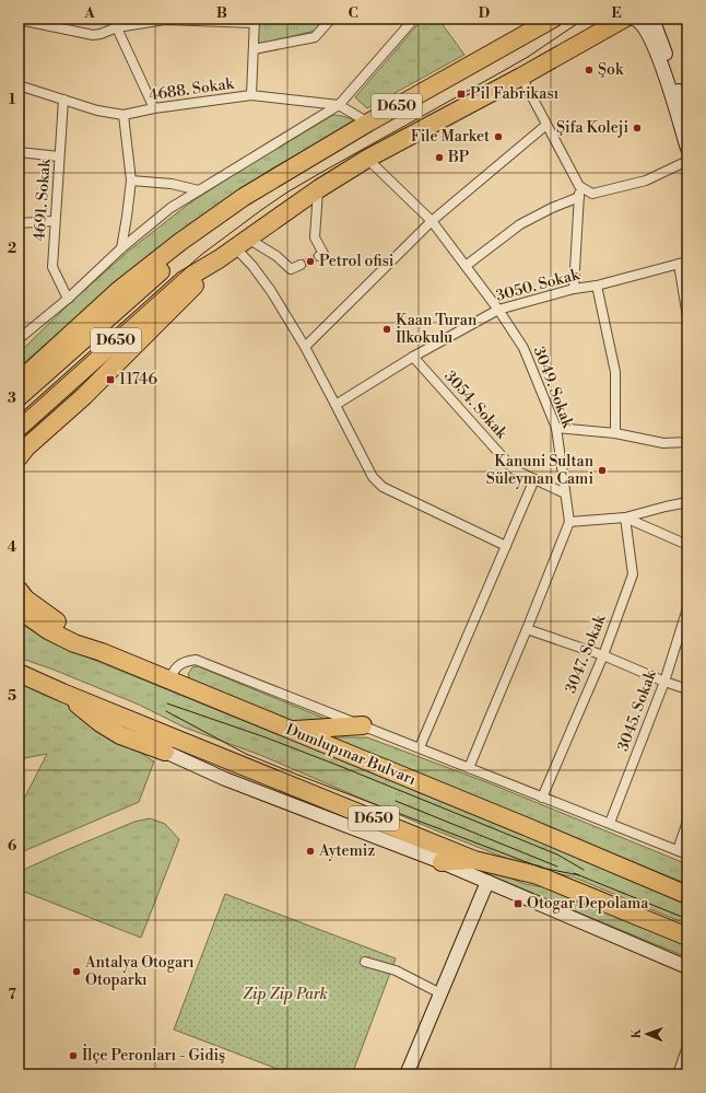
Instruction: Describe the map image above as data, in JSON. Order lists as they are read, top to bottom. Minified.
{"streets":{"highway":["D650","Dumlupınar Bulvarı"],"street":["4688. Sokak","4691. Sokak","3050. Sokak","3049. Sokak","3054. Sokak","3047. Sokak","3045. Sokak"]},"crossings":[["4688. Sokak","D650"],["4688. Sokak","4691. Sokak"],["D650","3049. Sokak"],["3050. Sokak","3049. Sokak"],["3050. Sokak","3054. Sokak"],["3049. Sokak","3054. Sokak"]],"parks":["Zip Zip Park"],"places":{"other":["Şok","Şifa Koleji","File Market","BP","Petrol ofisi","Kaan Turan İlkokulu","Kanuni Sultan Süleyman Cami","Aytemiz","Antalya Otogarı Otoparkı","İlçe Peronları - Gidiş"],"transit":["Pil Fabrikası","11746","Otogar Depolama"]},"north":"left","grid":{"columns":["A","B","C","D","E"],"rows":["1","2","3","4","5","6","7"]}}
